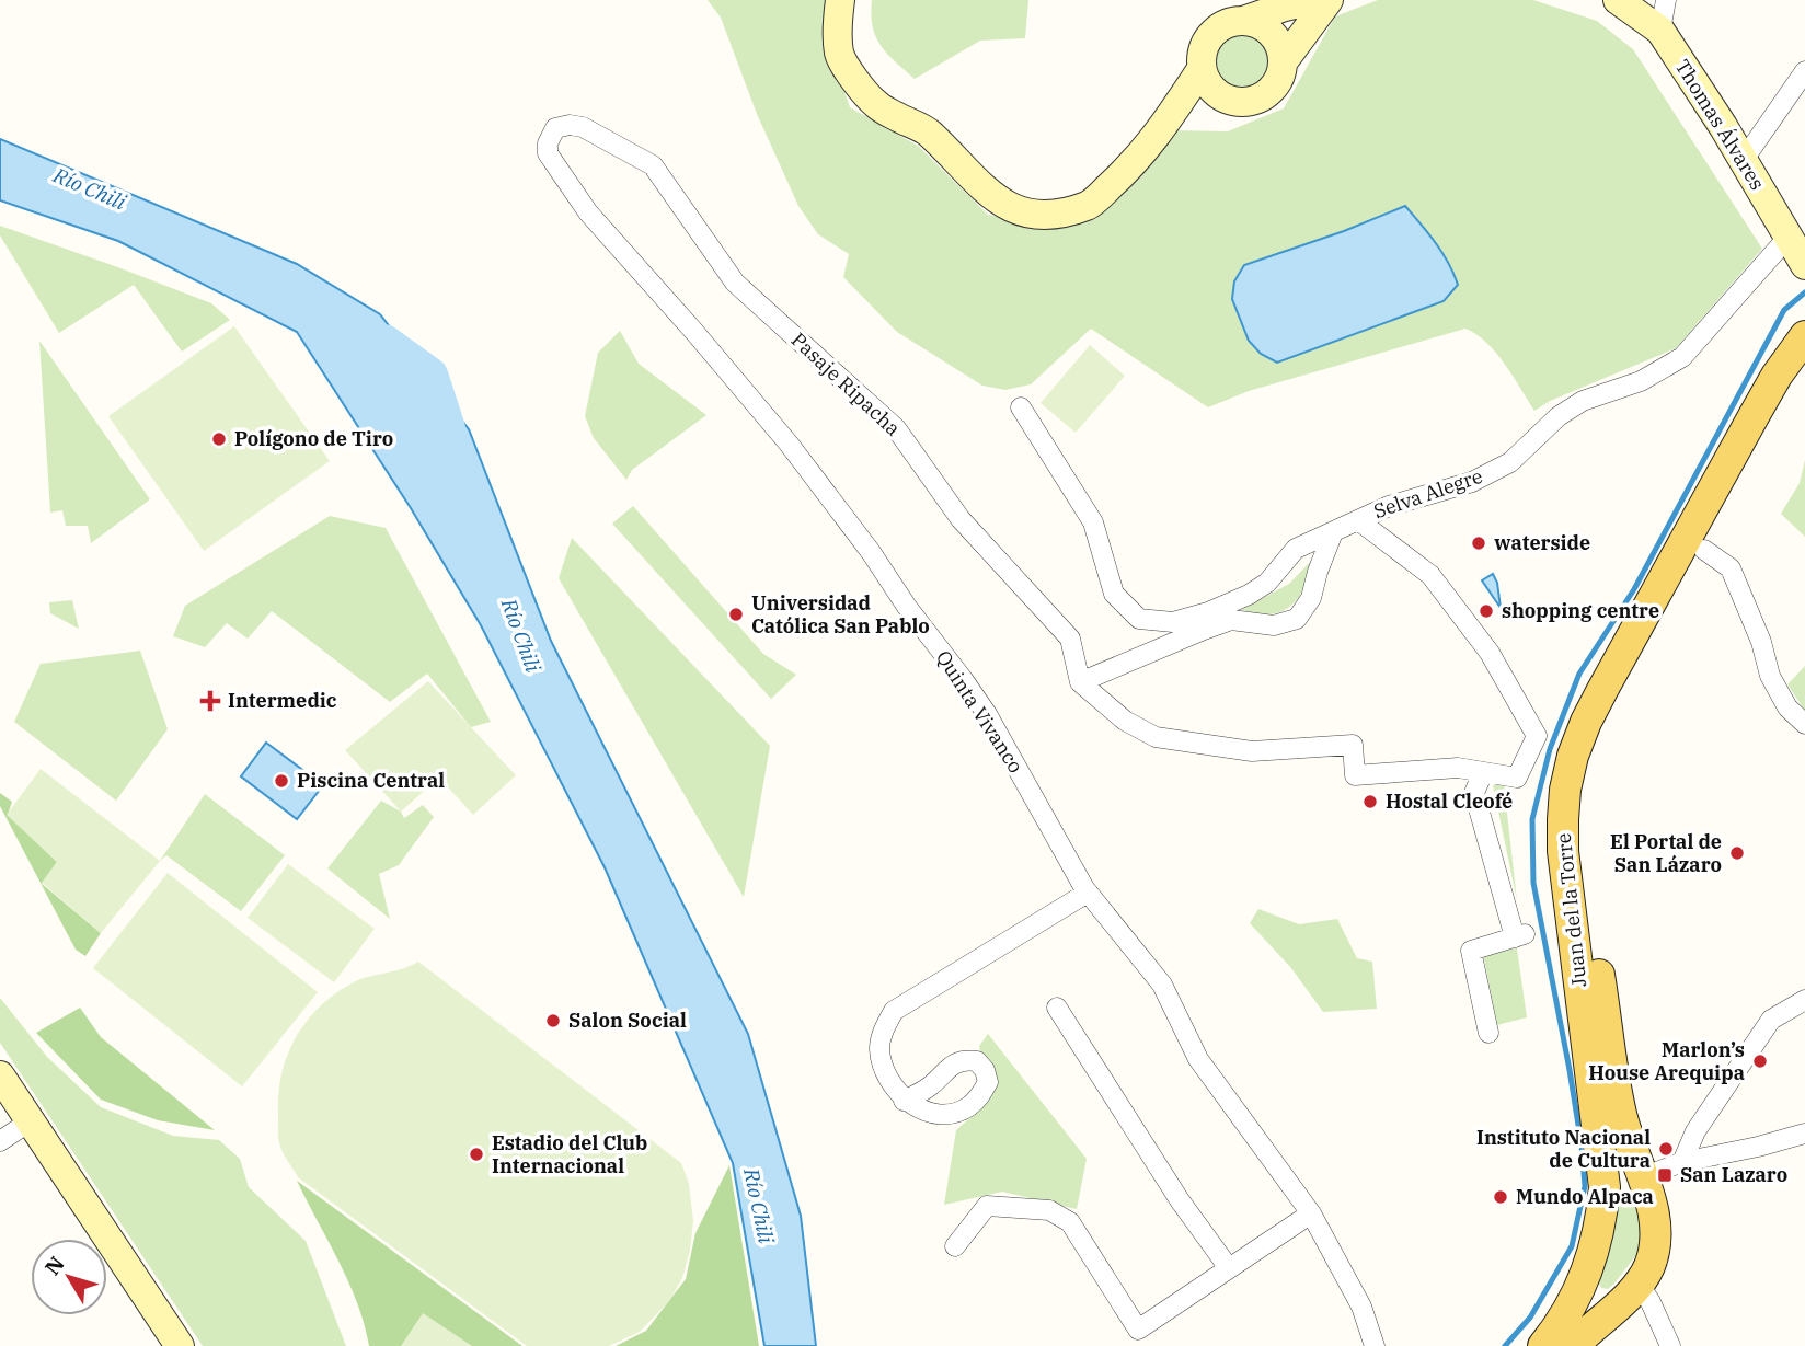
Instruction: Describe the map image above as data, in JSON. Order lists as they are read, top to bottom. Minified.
{"streets":{"main road":["Juan del la Torre"],"street":["Thomas Álvares","Pasaje Ripacha","Selva Alegre","Quinta Vivanco"]},"crossings":[["Thomas Álvares","Selva Alegre"],["Pasaje Ripacha","Selva Alegre"],["Pasaje Ripacha","Quinta Vivanco"]],"water":["Río Chili"],"places":{"other":["Polígono de Tiro","waterside","shopping centre","Universidad Católica San Pablo","Piscina Central","Hostal Cleofé","El Portal de San Lázaro","Salon Social","Marlon’s House Arequipa","Instituto Nacional de Cultura","Estadio del Club Internacional","Mundo Alpaca"],"health":["Intermedic"],"transit":["San Lazaro"]},"north":"top left"}
